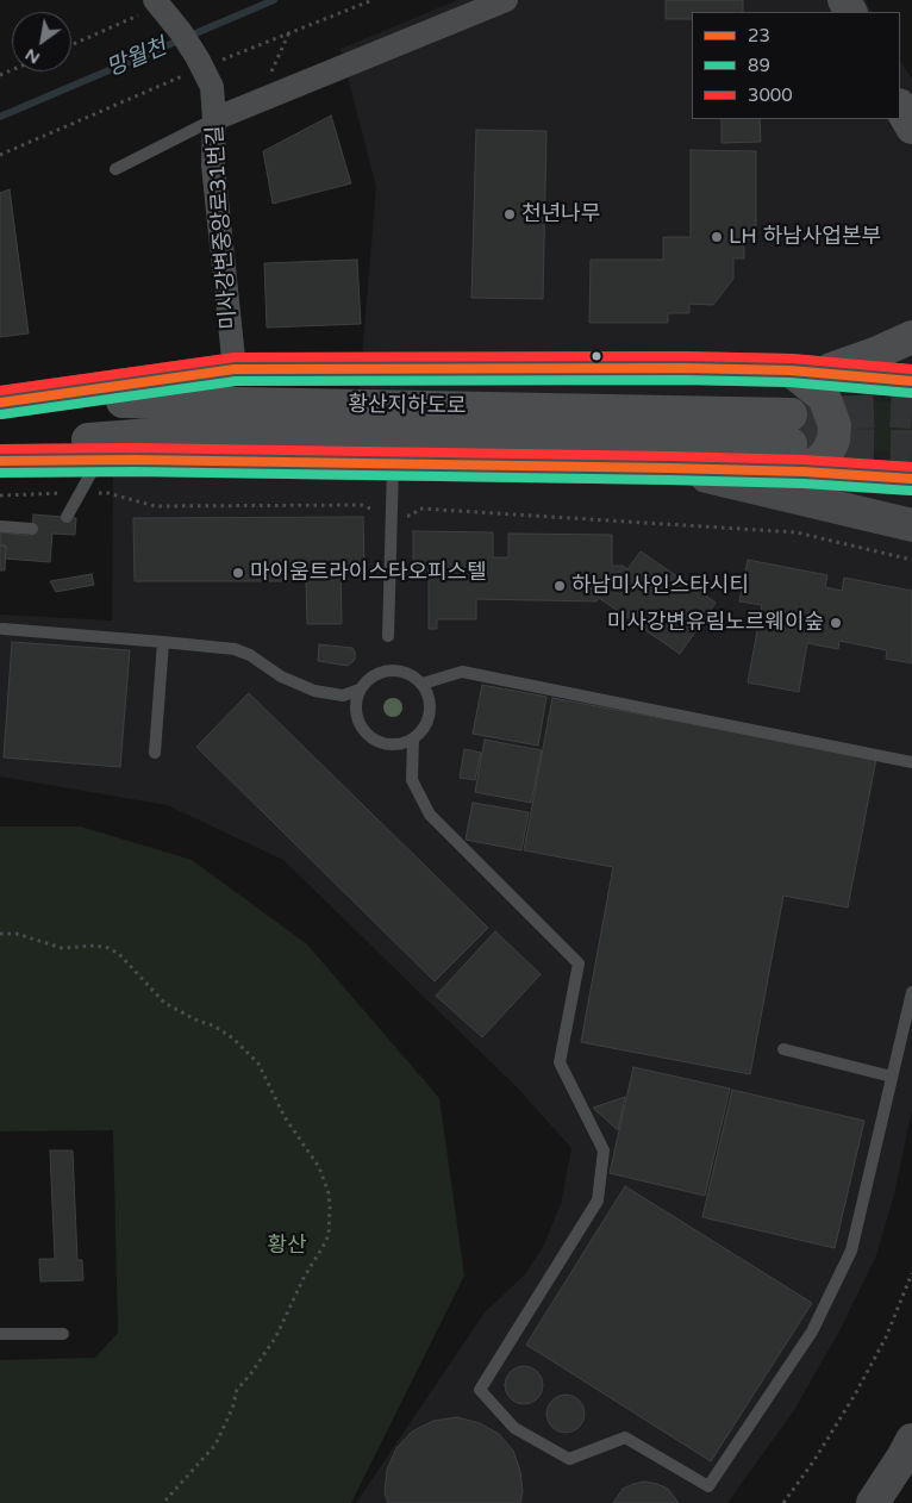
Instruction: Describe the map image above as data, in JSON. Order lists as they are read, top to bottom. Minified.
{"streets":{"main road":["황산지하도로"],"street":["미사강변중앙로31번길"]},"water":["망월천"],"parks":["황산"],"places":["천년나무","LH 하남사업본부","마이움트라이스타오피스텔","하남미사인스타시티","미사강변유림노르웨이숲"],"lines":["transit line 3000","transit line 23","transit line 89"],"legend":["23","89","3000"],"north":"bottom left"}
